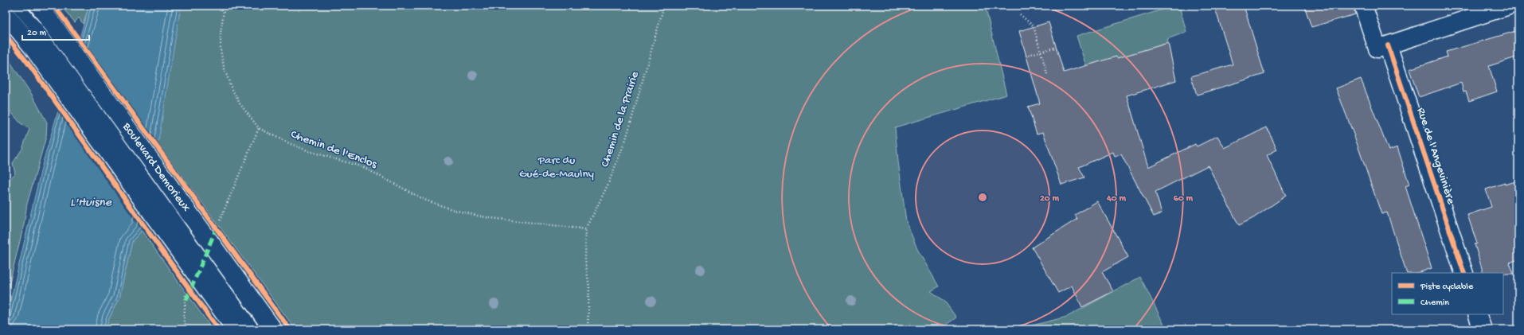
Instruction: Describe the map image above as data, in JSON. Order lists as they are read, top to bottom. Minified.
{"streets":{"main road":["Rue de l'Angevinière","Boulevard Demorieux"],"path":["Chemin de la Prairie","Chemin de l'Enclos"]},"crossings":[["Chemin de la Prairie","Chemin de l'Enclos"]],"water":["L'Huisne"],"parks":["Parc du Gué-de-Maulny"],"legend":["Piste cyclable","Chemin"],"scale_bar":"20 m","rings":["20 m","40 m","60 m"]}
